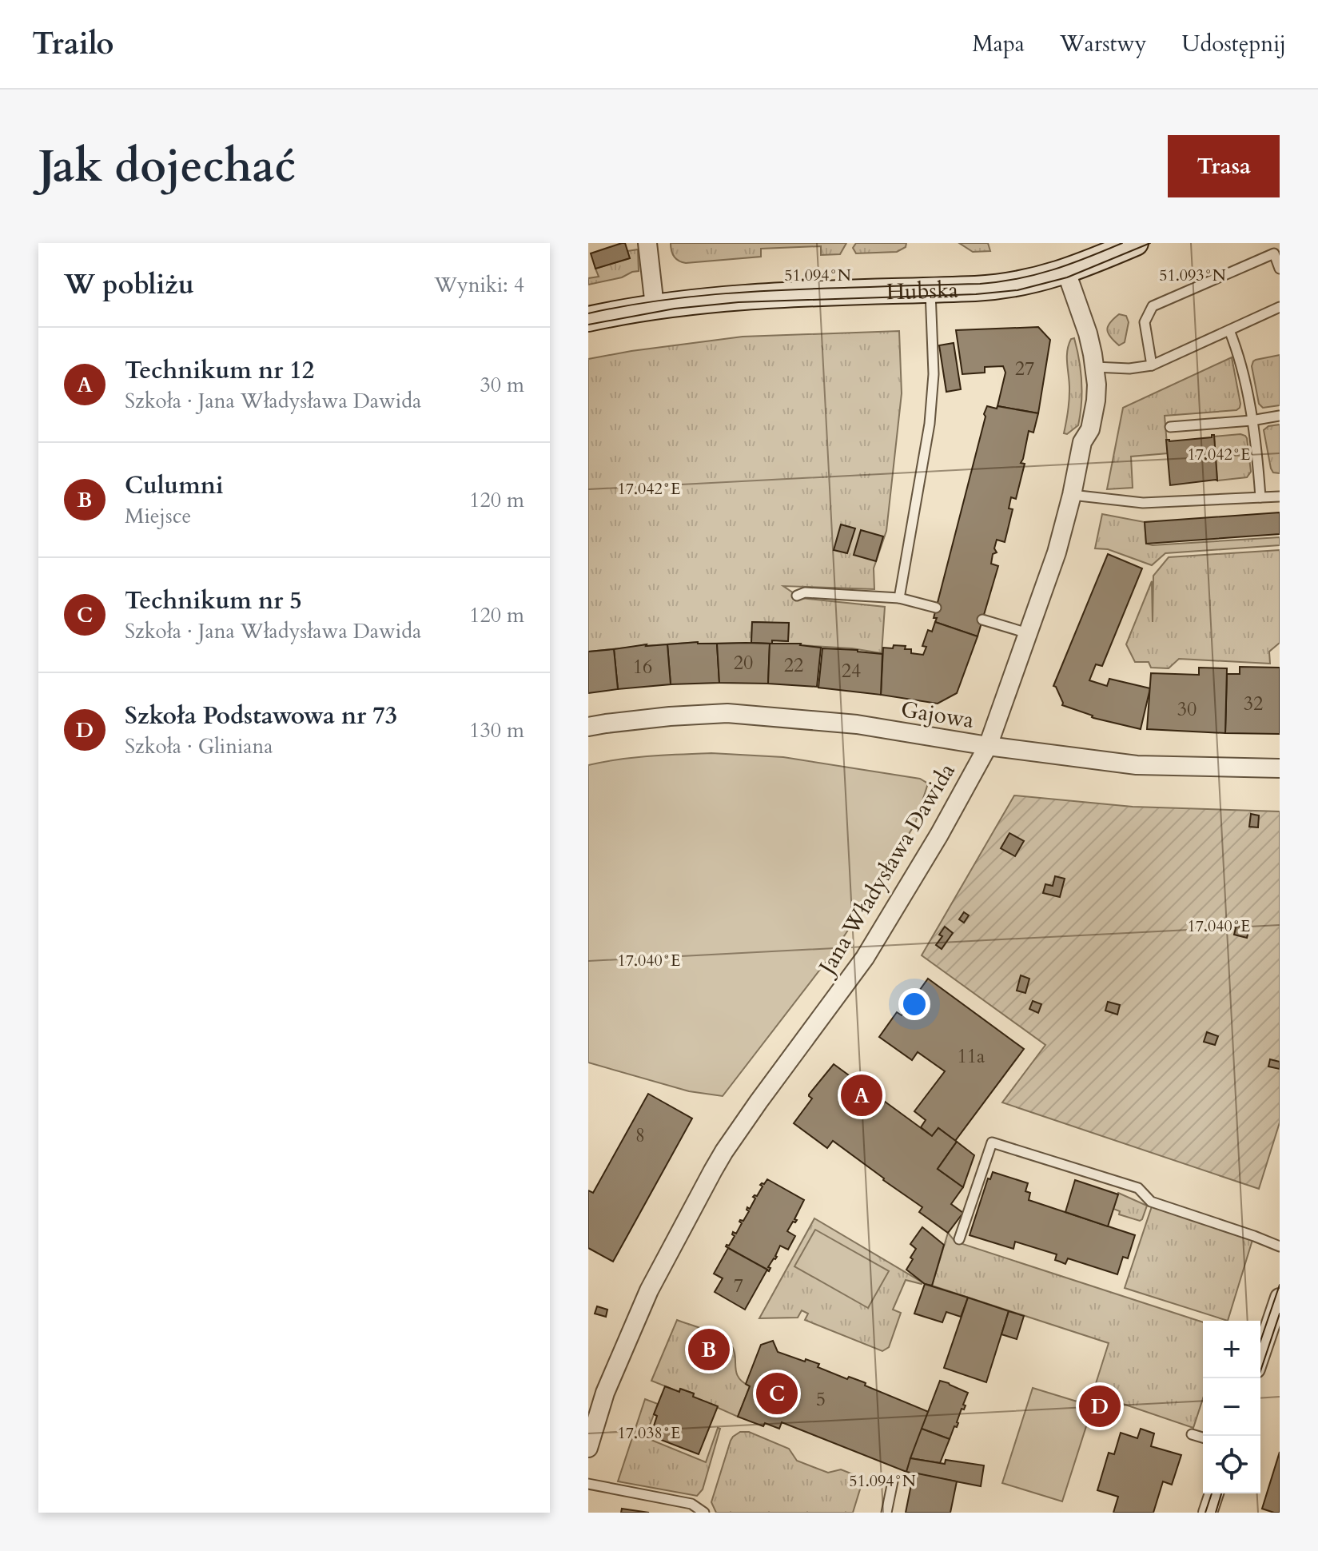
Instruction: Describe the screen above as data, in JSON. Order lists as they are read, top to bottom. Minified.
{"streets":{"street":["Hubska","Gajowa","Jana Władysława Dawida"]},"crossings":[["Hubska","Jana Władysława Dawida"],["Gajowa","Jana Władysława Dawida"]],"house_numbers":["27","20","22","16","24","32","30","11a","8","7","5"],"page":{"header":"Trailo","nav":["Mapa","Warstwy","Udostępnij"],"buttons":"Trasa","title":"Jak dojechać","heading":["W pobliżu","Wyniki: 4"],"list":[{"mark":"A","name":"Technikum nr 12","note":"Szkoła · Jana Władysława Dawida","value":"30 m"},{"mark":"B","name":"Culumni","note":"Miejsce","value":"120 m"},{"mark":"C","name":"Technikum nr 5","note":"Szkoła · Jana Władysława Dawida","value":"120 m"},{"mark":"D","name":"Szkoła Podstawowa nr 73","note":"Szkoła · Gliniana","value":"130 m"}],"pins":["A","B","C","D"],"map_buttons":["+","−"]},"coordinates":["51.094°N","51.093°N","17.042°E","17.040°E","17.038°E"]}
